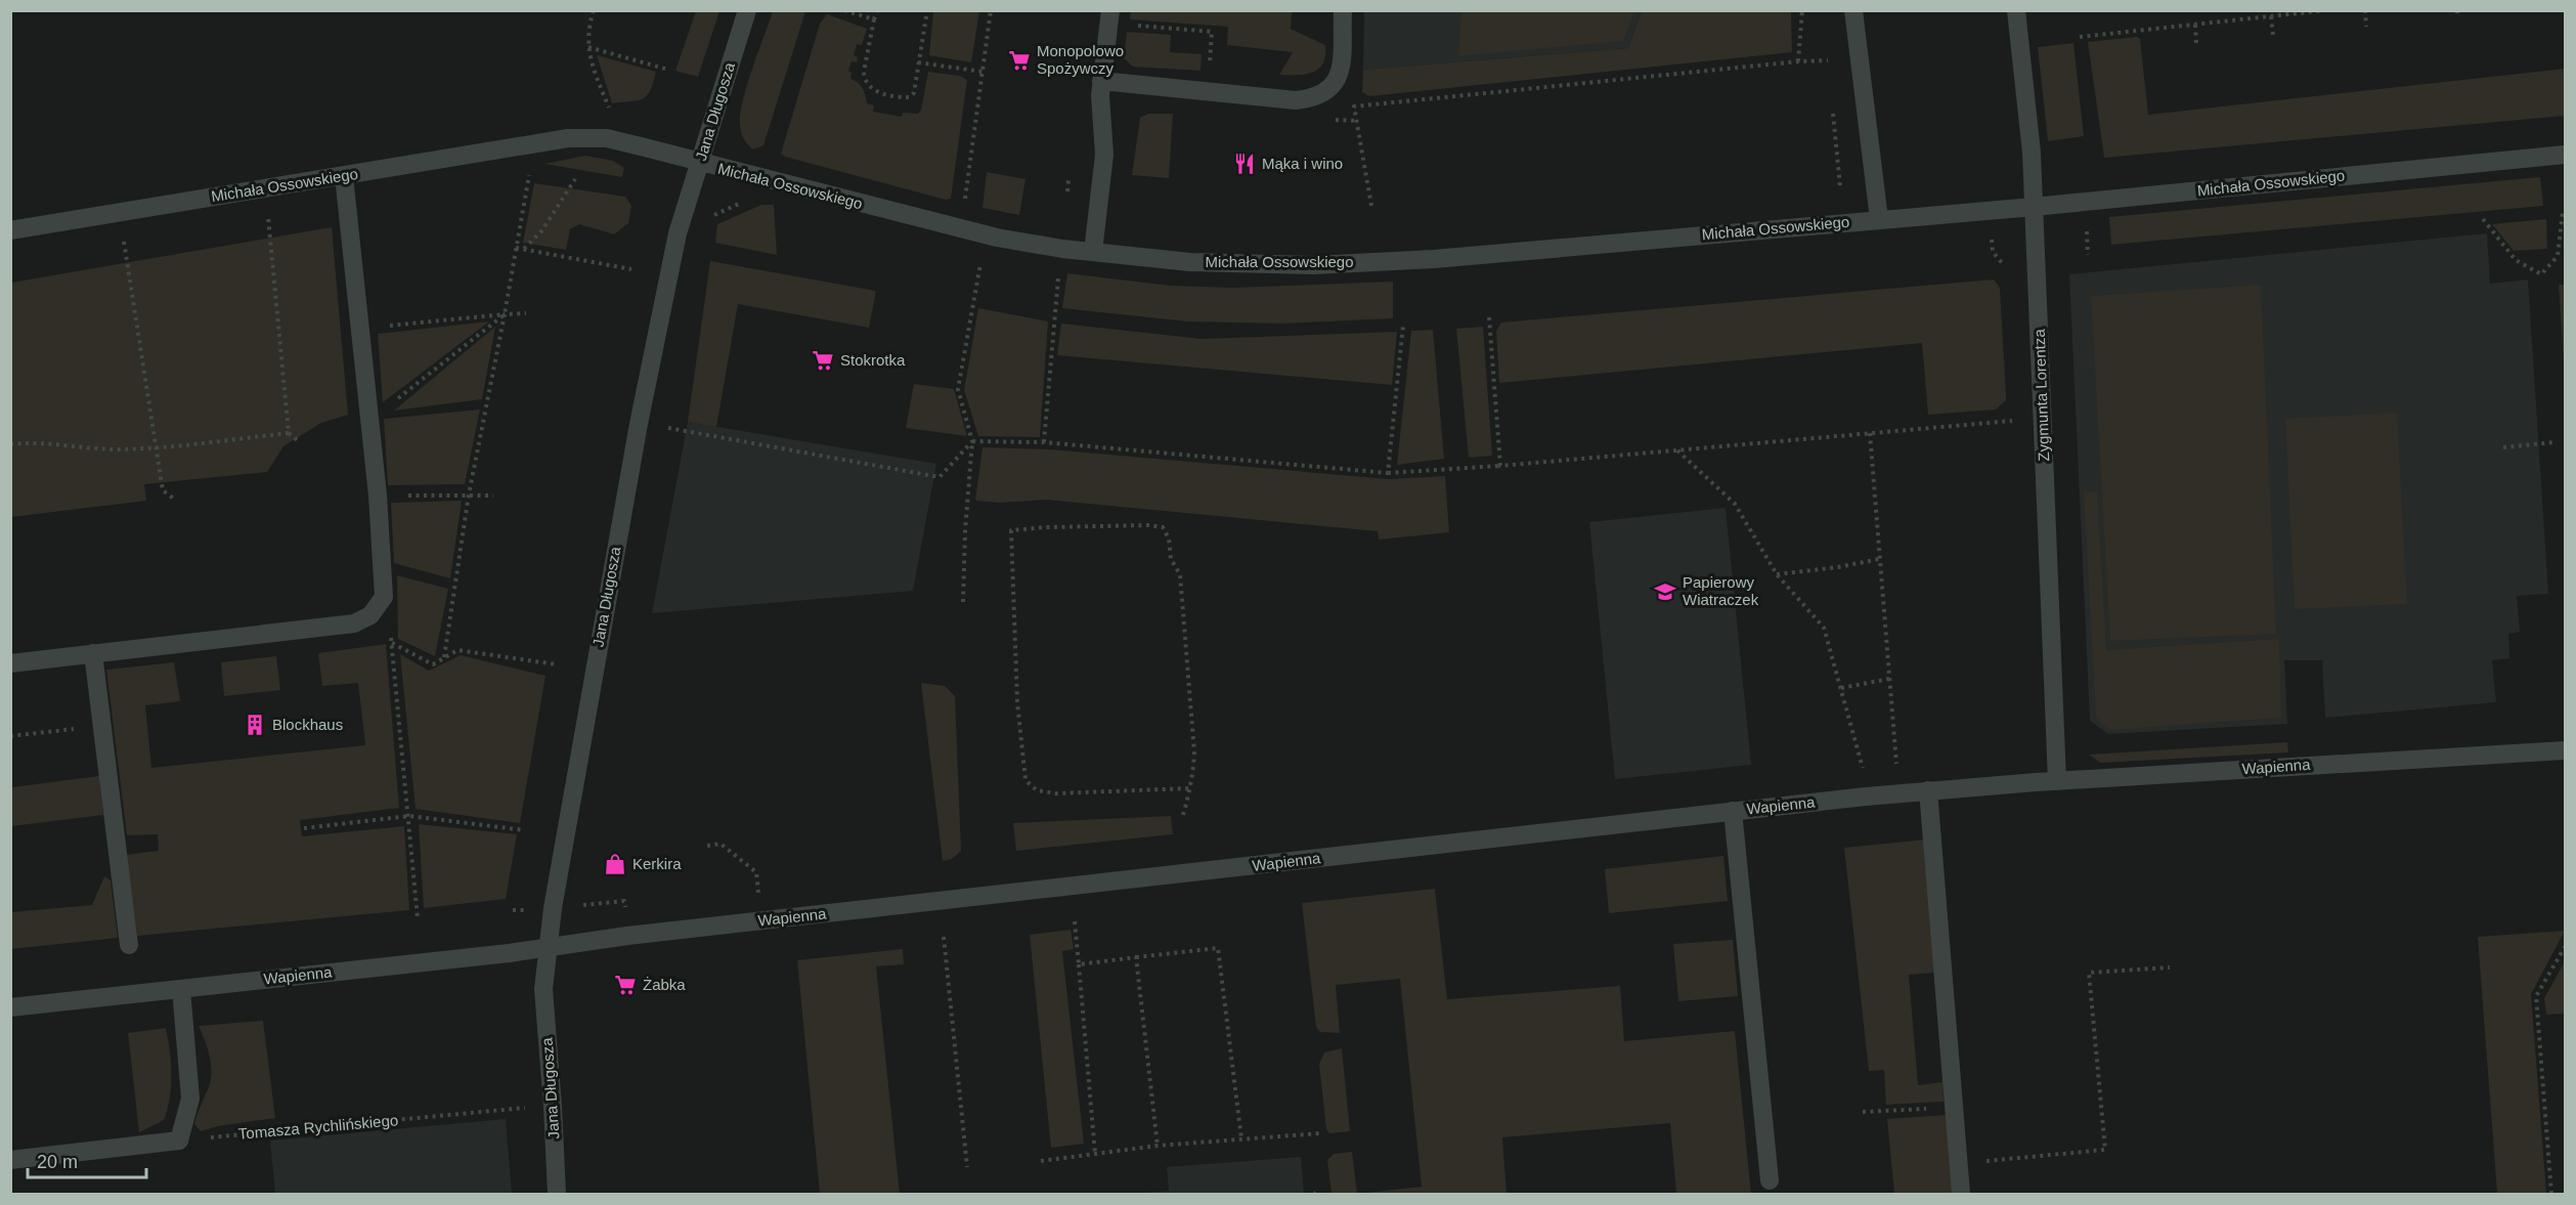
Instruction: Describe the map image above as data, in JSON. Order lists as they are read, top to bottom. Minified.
{"streets":{"street":["Jana Długosza","Michała Ossowskiego","Zygmunta Lorentza","Wapienna"],"path":["Tomasza Rychlińskiego"]},"crossings":[["Jana Długosza","Michała Ossowskiego"],["Jana Długosza","Wapienna"],["Jana Długosza","Tomasza Rychlińskiego"],["Michała Ossowskiego","Zygmunta Lorentza"],["Zygmunta Lorentza","Wapienna"]],"places":{"supermarket":["Monopolowo Spożywczy","Stokrotka","Żabka"],"restaurant":["Mąka i wino"],"school or university":["Papierowy Wiatraczek"],"building":["Blockhaus"],"shop":["Kerkira"]},"scale_bar":"20 m"}
